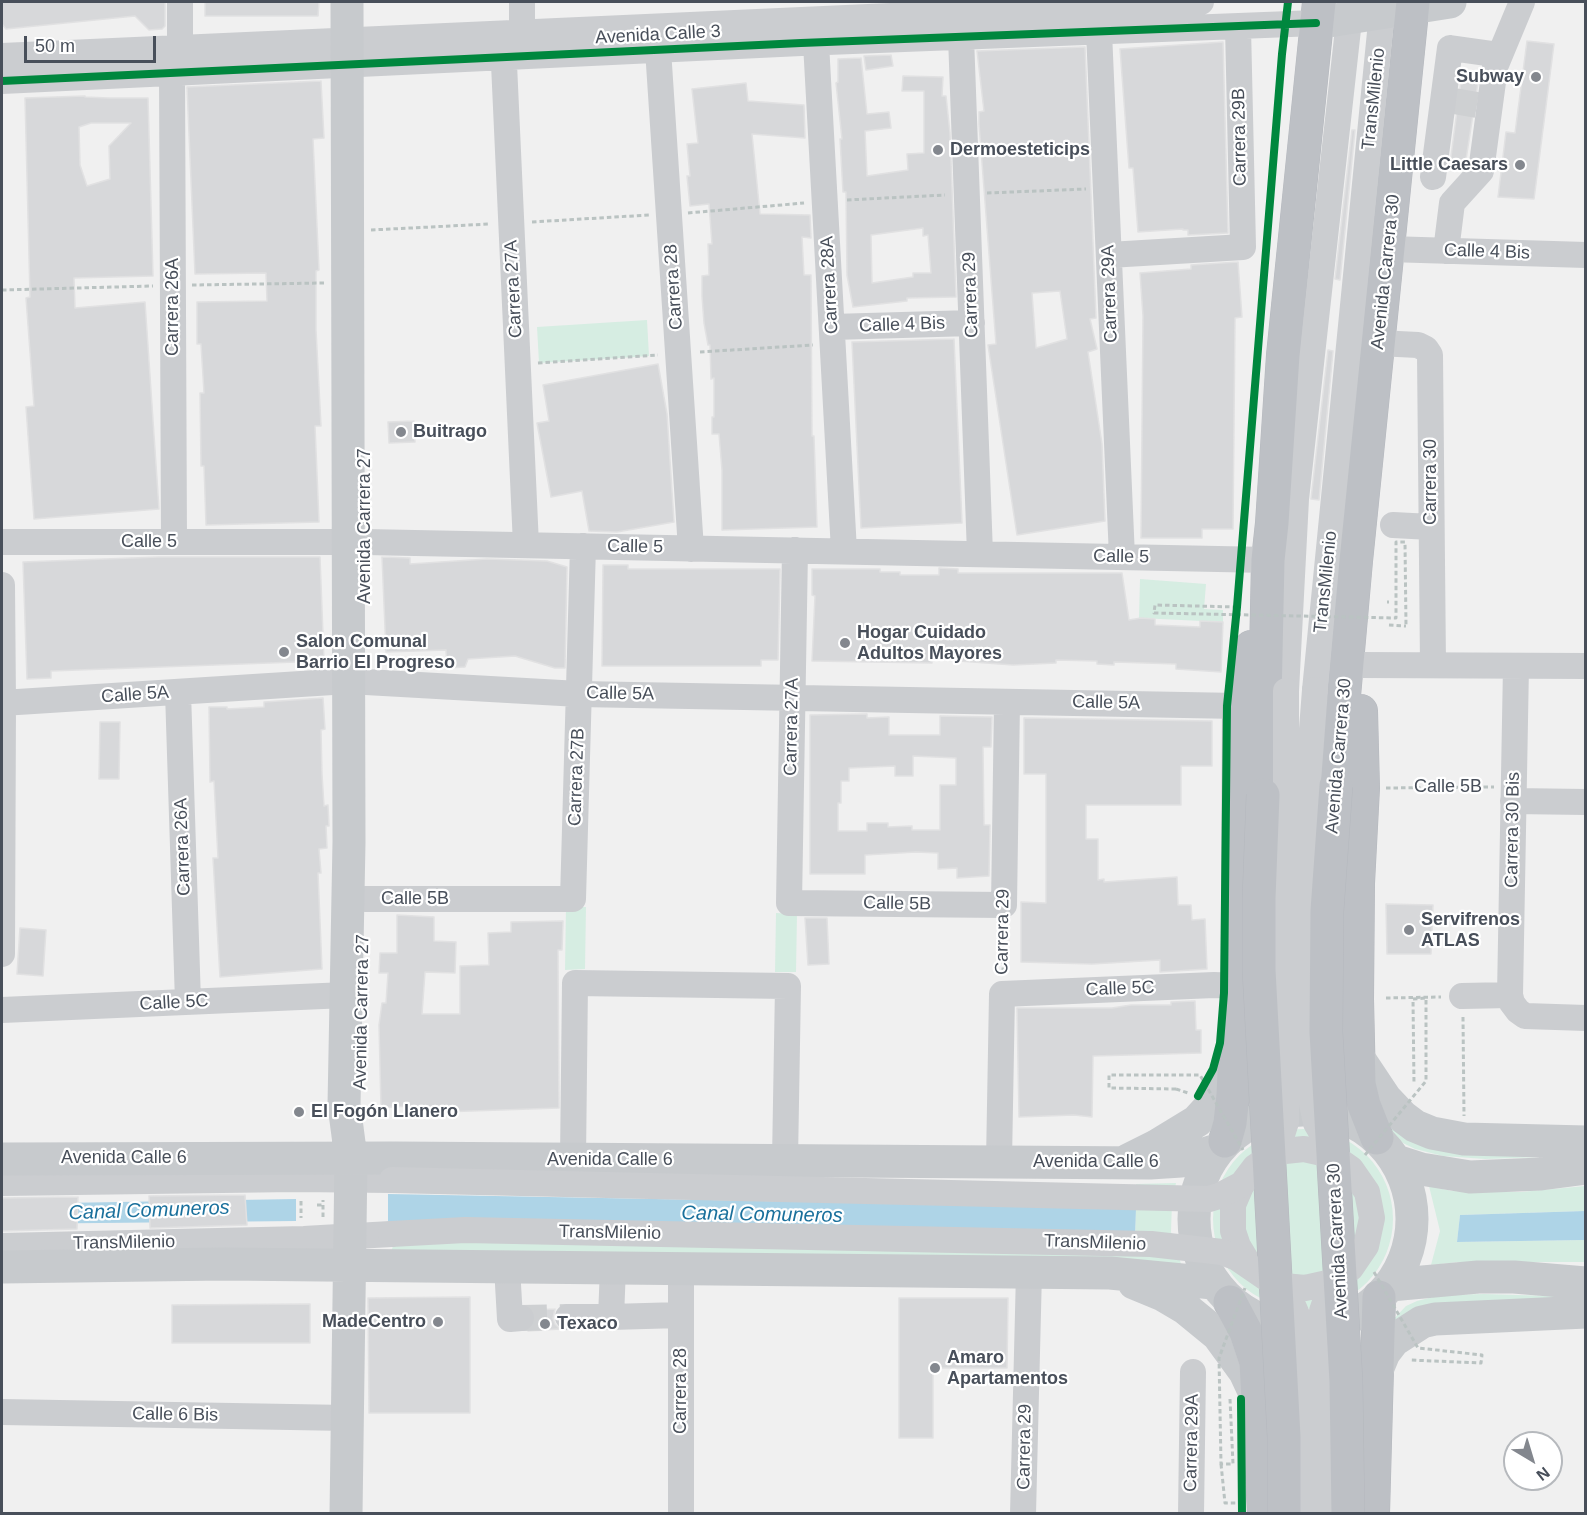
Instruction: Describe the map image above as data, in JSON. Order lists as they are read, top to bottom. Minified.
{"streets":{"highway":["Avenida Carrera 30"],"main road":["Avenida Calle 3","Avenida Carrera 27","Avenida Calle 6"],"street":["TransMilenio","Carrera 29B","Calle 4 Bis","Carrera 28A","Carrera 28","Carrera 27A","Carrera 29A","Carrera 29","Carrera 26A","Carrera 30","Calle 5","Calle 5A","Carrera 27B","Calle 5B","Carrera 30 Bis","Calle 5C","Calle 6 Bis"]},"crossings":[["Avenida Calle 3","TransMilenio"],["Avenida Calle 3","Carrera 29B"],["Avenida Calle 3","Avenida Carrera 30"],["Avenida Calle 3","Carrera 28A"],["Avenida Calle 3","Carrera 28"],["Avenida Calle 3","Carrera 27A"],["Avenida Calle 3","Carrera 29A"],["Avenida Calle 3","Carrera 29"],["Avenida Calle 3","Carrera 26A"],["Avenida Calle 3","Avenida Carrera 27"],["TransMilenio","Avenida Carrera 30"],["TransMilenio","Avenida Carrera 27"],["TransMilenio","Avenida Calle 6"],["Carrera 29B","Carrera 29A"],["Calle 4 Bis","Avenida Carrera 30"],["Calle 4 Bis","Carrera 28A"],["Calle 4 Bis","Carrera 29"],["Avenida Carrera 30","Carrera 30"],["Carrera 28A","Calle 5"],["Carrera 28","Calle 5"],["Carrera 27A","Calle 5"],["Carrera 27A","Calle 5A"],["Carrera 27A","Calle 5B"],["Carrera 29A","Calle 5"],["Carrera 29","Calle 5"],["Carrera 29","Calle 5A"],["Carrera 29","Calle 5B"],["Carrera 29","Calle 5C"],["Carrera 29","Avenida Calle 6"],["Carrera 26A","Calle 5"],["Carrera 26A","Calle 5A"],["Carrera 26A","Calle 5C"],["Avenida Carrera 27","Calle 5"],["Avenida Carrera 27","Calle 5A"],["Avenida Carrera 27","Calle 5B"],["Avenida Carrera 27","Calle 5C"],["Avenida Carrera 27","Avenida Calle 6"],["Avenida Carrera 27","Calle 6 Bis"],["Calle 5","Carrera 27B"],["Calle 5A","Carrera 27B"],["Carrera 27B","Calle 5B"],["Calle 5B","Carrera 30 Bis"]],"water":["Canal Comuneros"],"places":["Subway","Dermoesteticips","Little Caesars","Buitrago","Hogar Cuidado Adultos Mayores","Salon Comunal Barrio El Progreso","Servifrenos ATLAS","El Fogón Llanero","MadeCentro","Texaco","Amaro Apartamentos"],"scale_bar":"50 m","north":"bottom right"}
